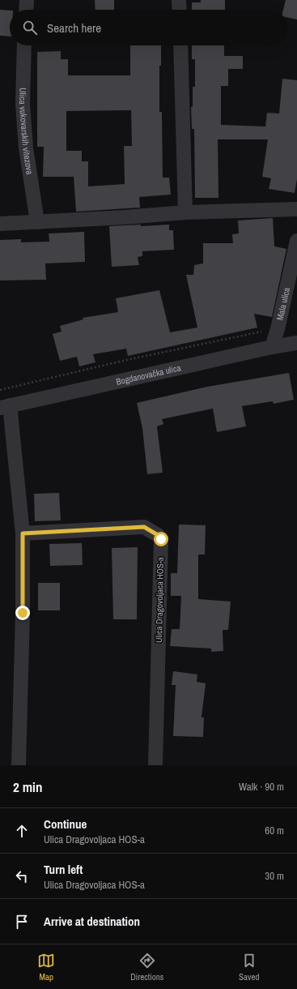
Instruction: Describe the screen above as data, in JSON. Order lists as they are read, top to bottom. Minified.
{"streets":{"street":["Ulica vukovarskih vitezova","Mala ulica","Bogdanovačka ulica","Ulica Dragovoljaca HOS-a"]},"crossings":[["Mala ulica","Bogdanovačka ulica"]],"page":{"search":"Search here","heading":["2 min","Walk · 90 m"],"list":[["Continue","Ulica Dragovoljaca HOS-a","60 m"],["Turn left","Ulica Dragovoljaca HOS-a","30 m"],"Arrive at destination"],"nav":["Map","Directions","Saved"]}}
